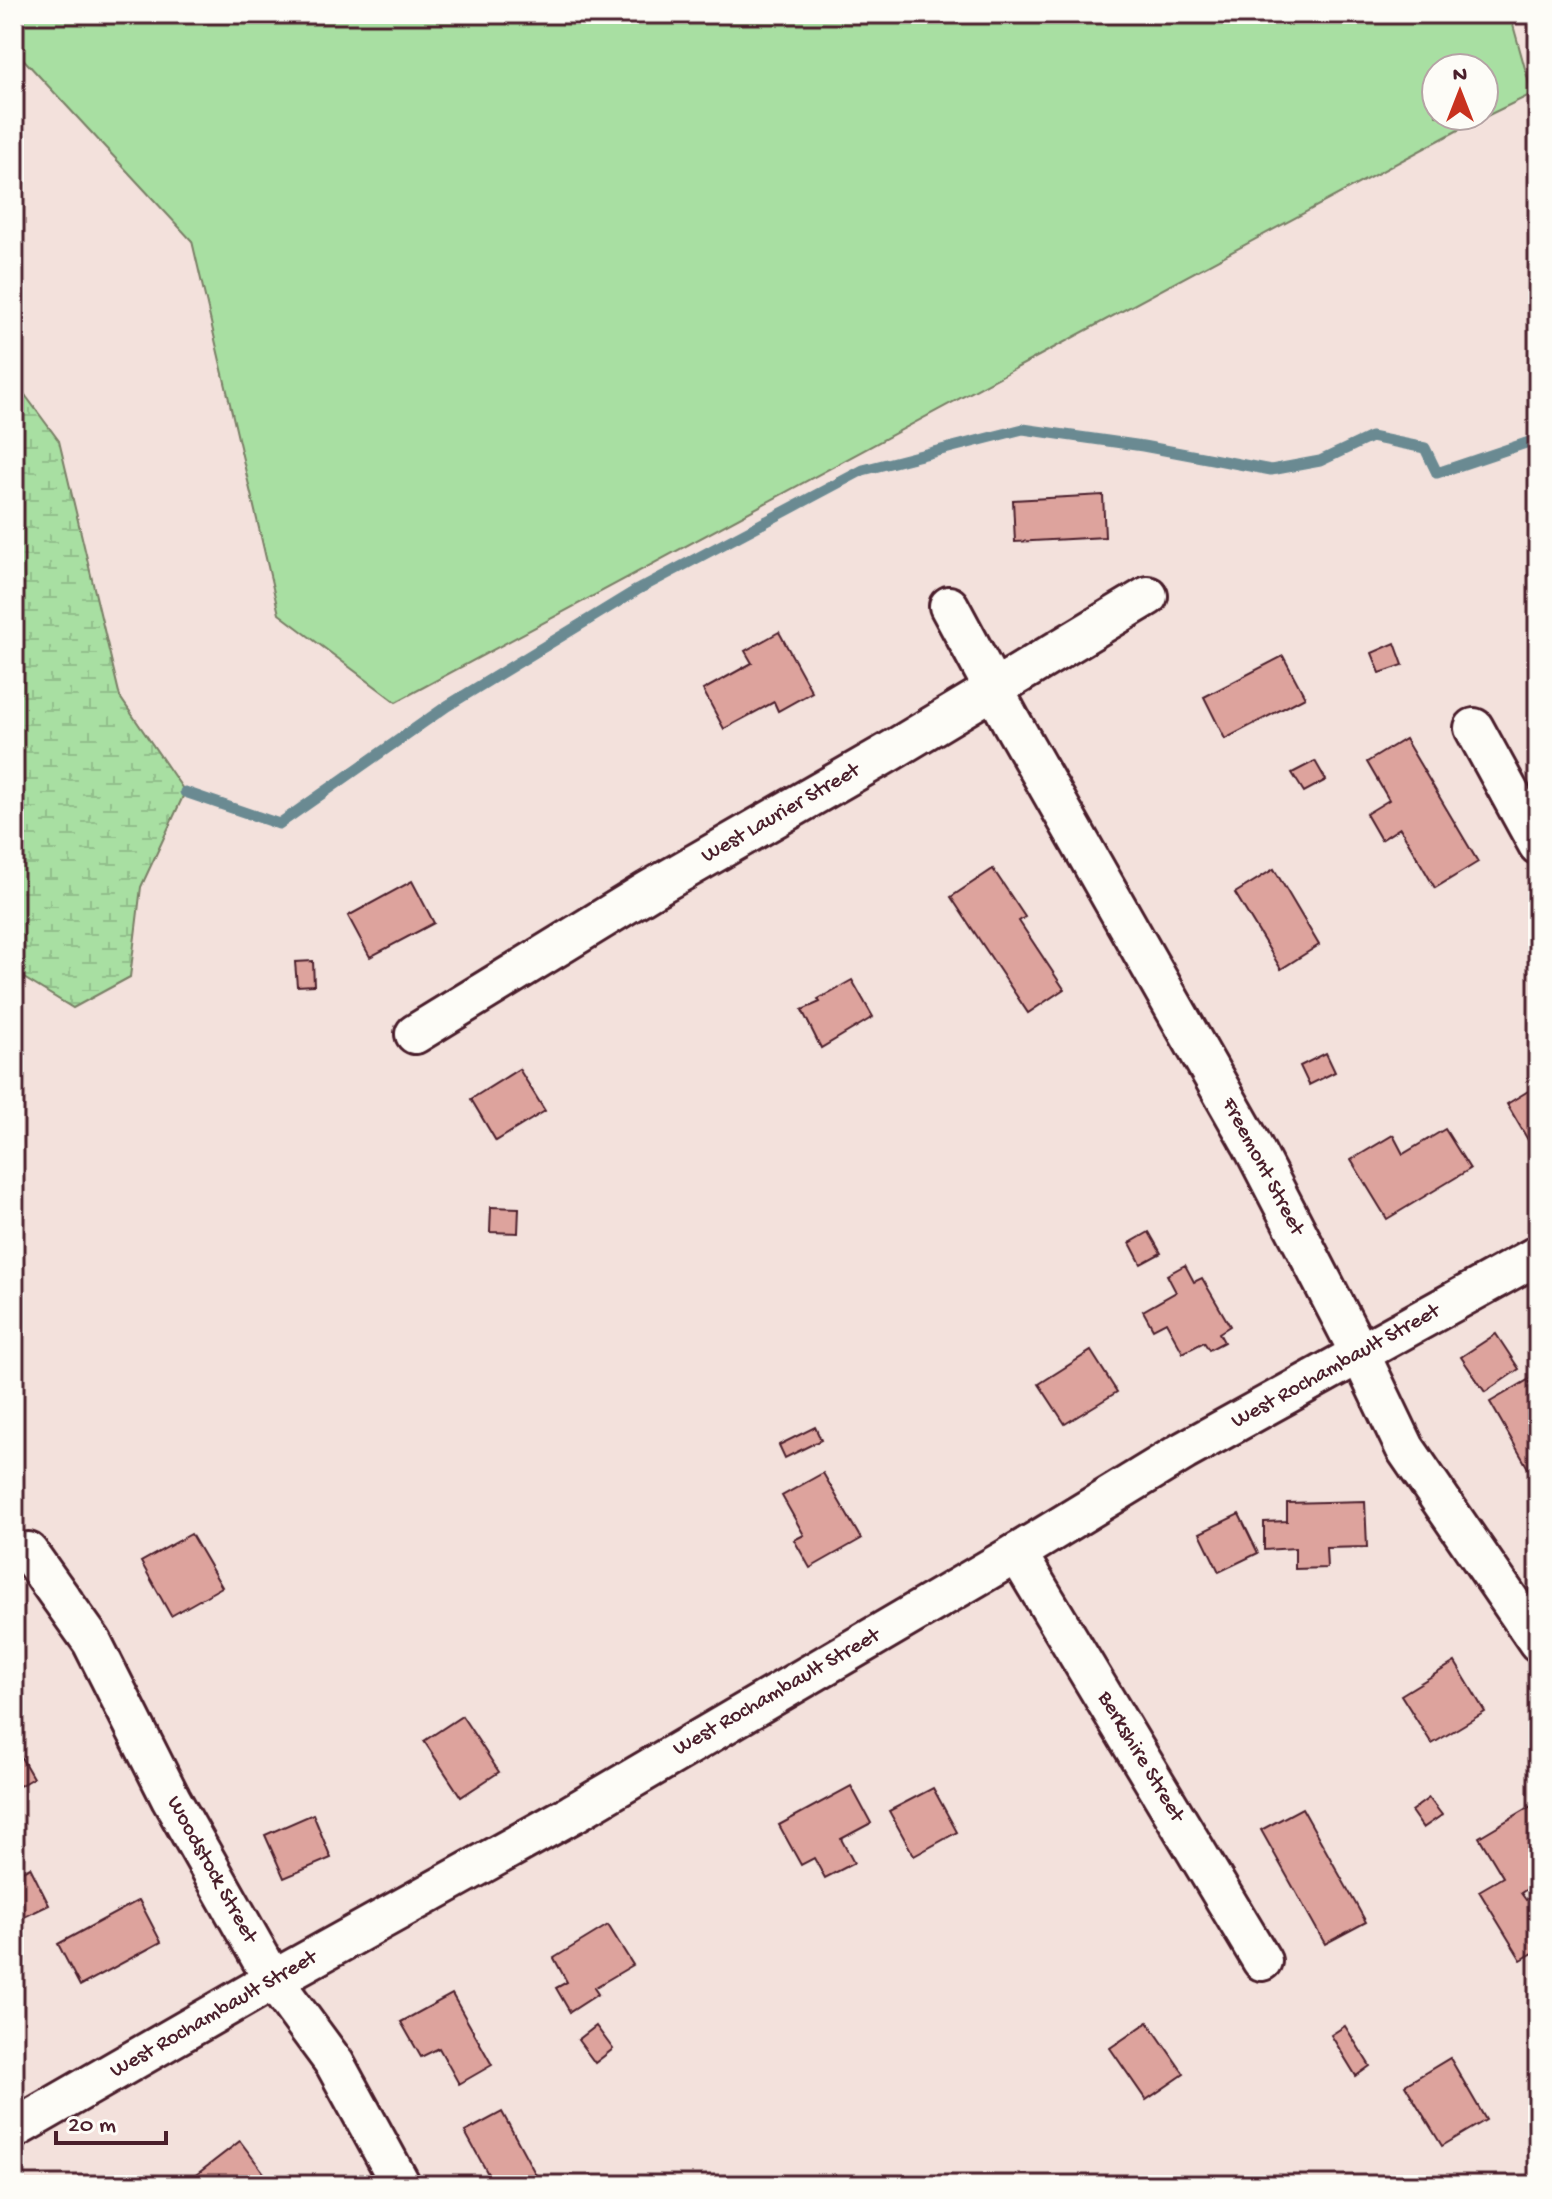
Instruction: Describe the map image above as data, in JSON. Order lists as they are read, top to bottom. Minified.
{"streets":{"street":["West Laurier Street","Freemont Street","West Rochambault Street","Berkshire Street","Woodstock Street"]},"crossings":[["West Laurier Street","Freemont Street"],["Freemont Street","West Rochambault Street"],["West Rochambault Street","Berkshire Street"],["West Rochambault Street","Woodstock Street"]],"scale_bar":"20 m","north":"top"}
